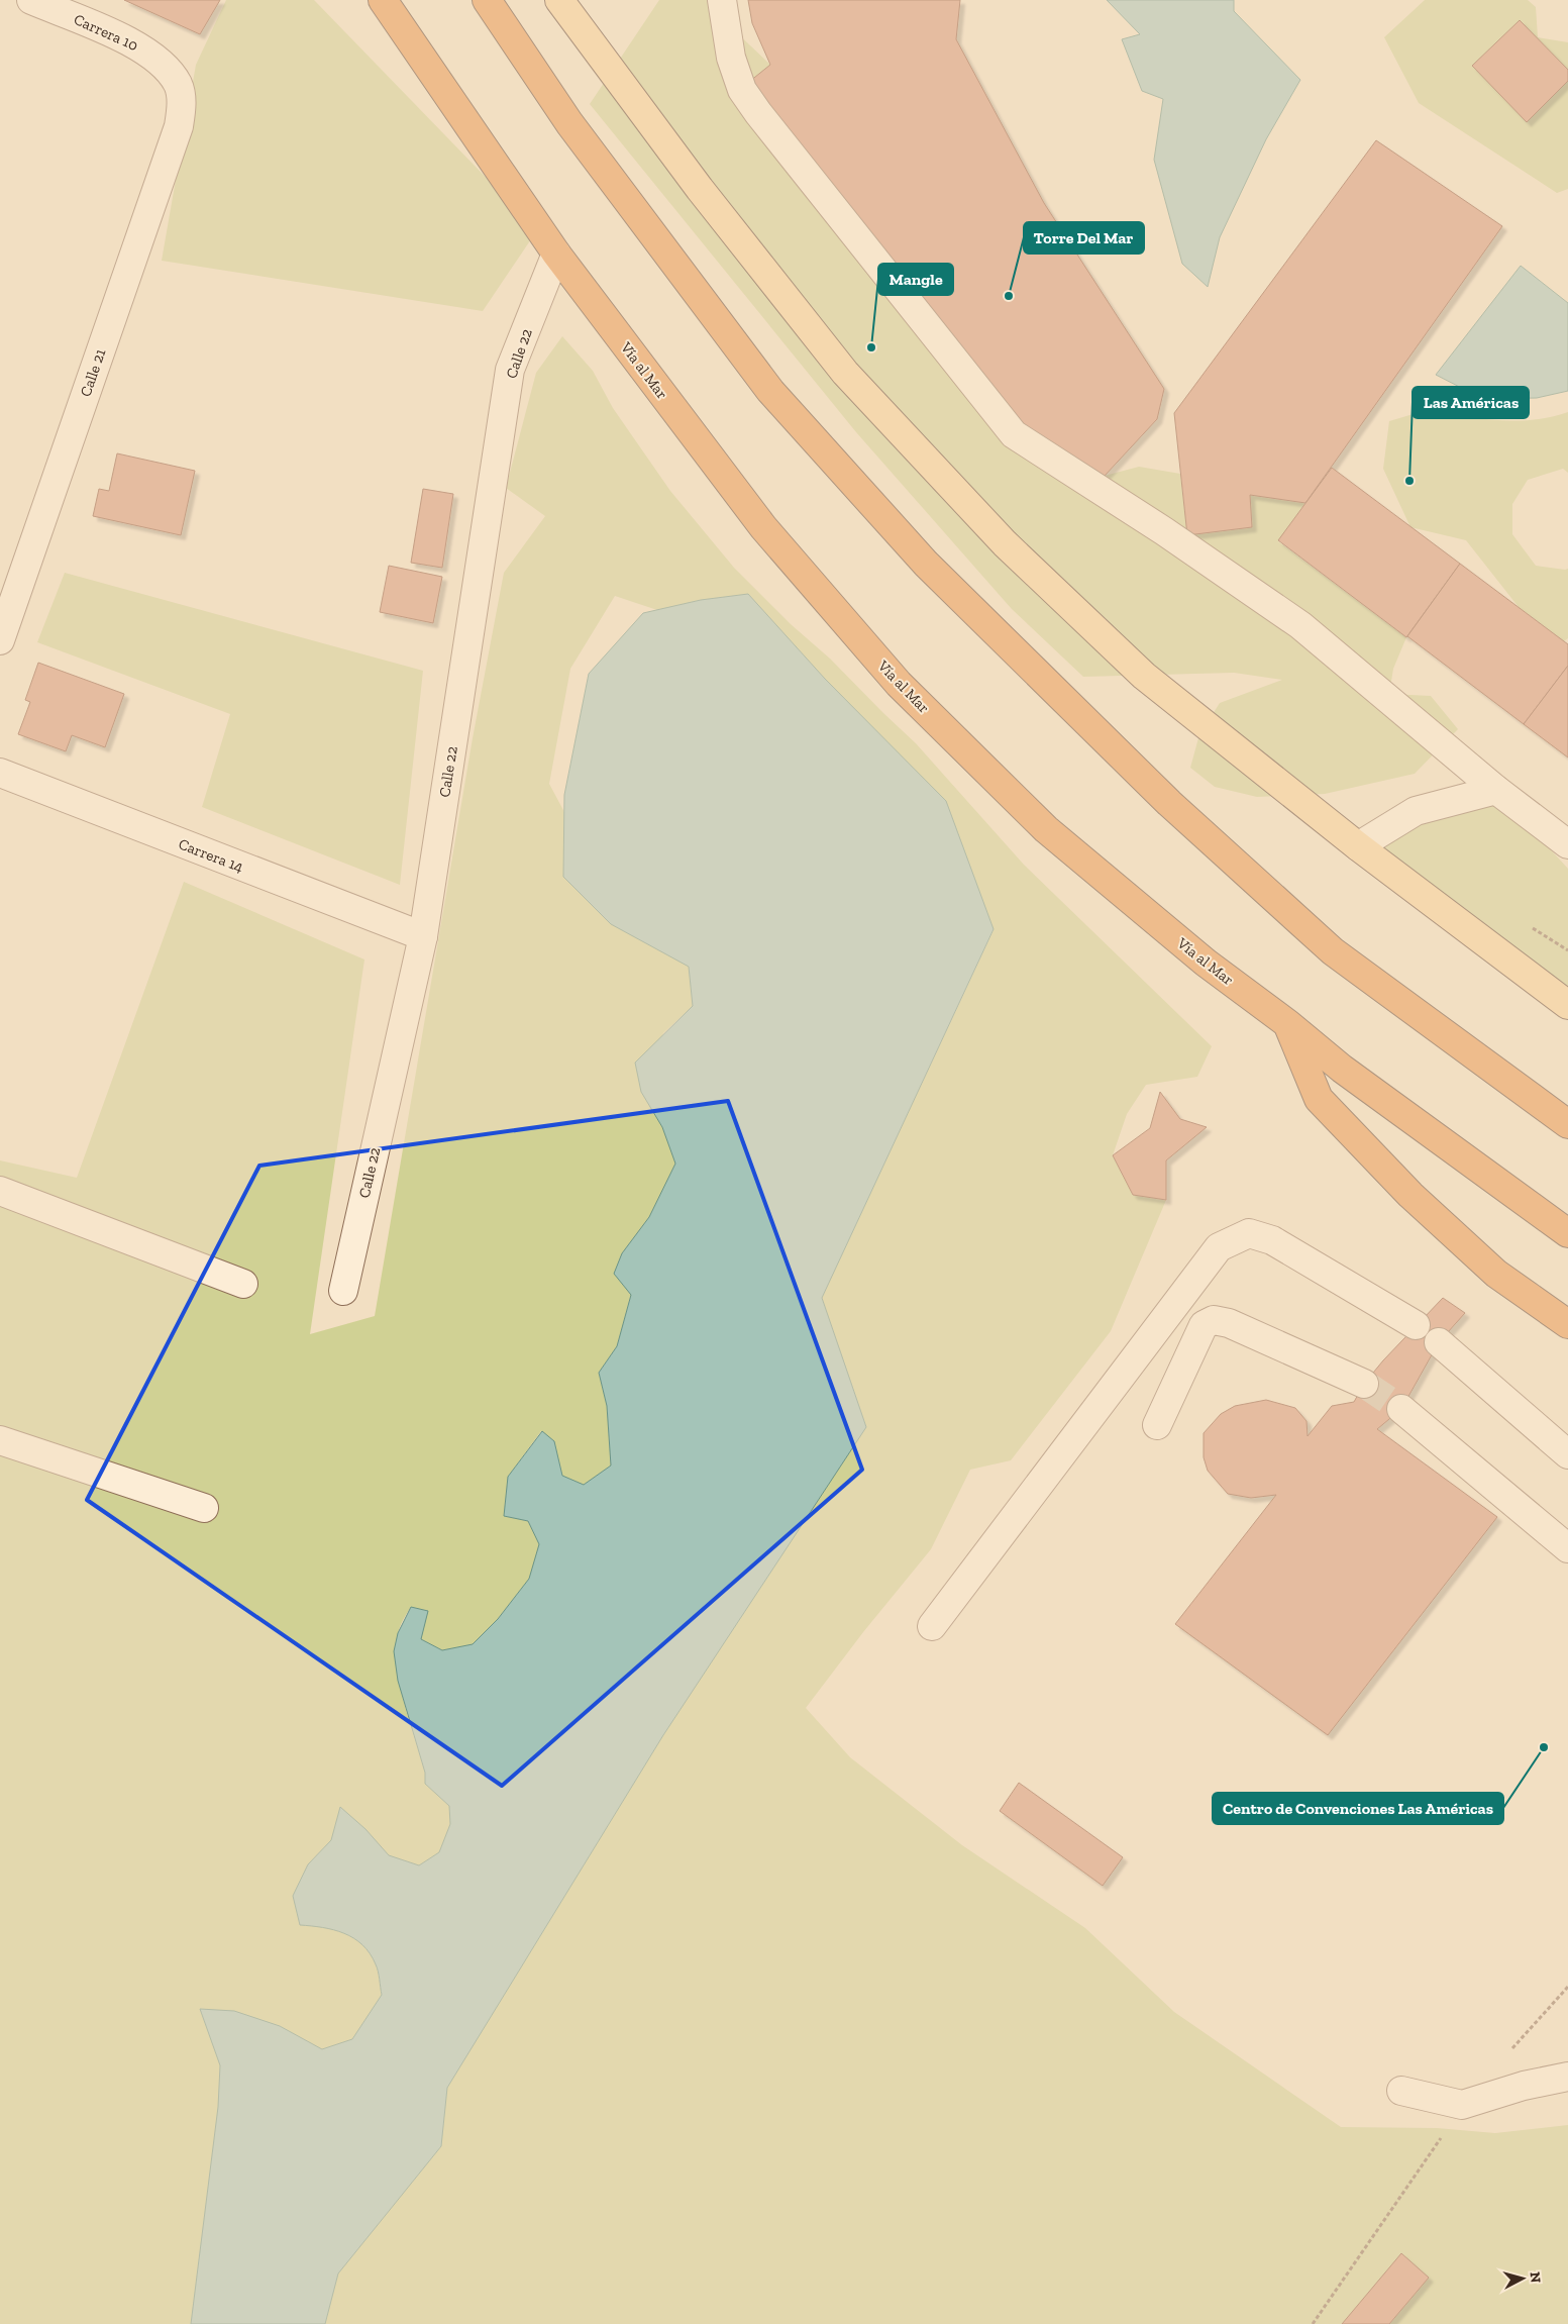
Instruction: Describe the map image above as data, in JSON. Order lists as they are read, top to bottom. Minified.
{"streets":{"highway":["Vía al Mar"],"street":["Carrera 10","Calle 22","Calle 21","Carrera 14"]},"crossings":[["Carrera 10","Calle 21"],["Calle 22","Vía al Mar"],["Calle 22","Carrera 14"]],"places":["Torre Del Mar","Mangle","Las Américas","Centro de Convenciones Las Américas"],"north":"right"}
